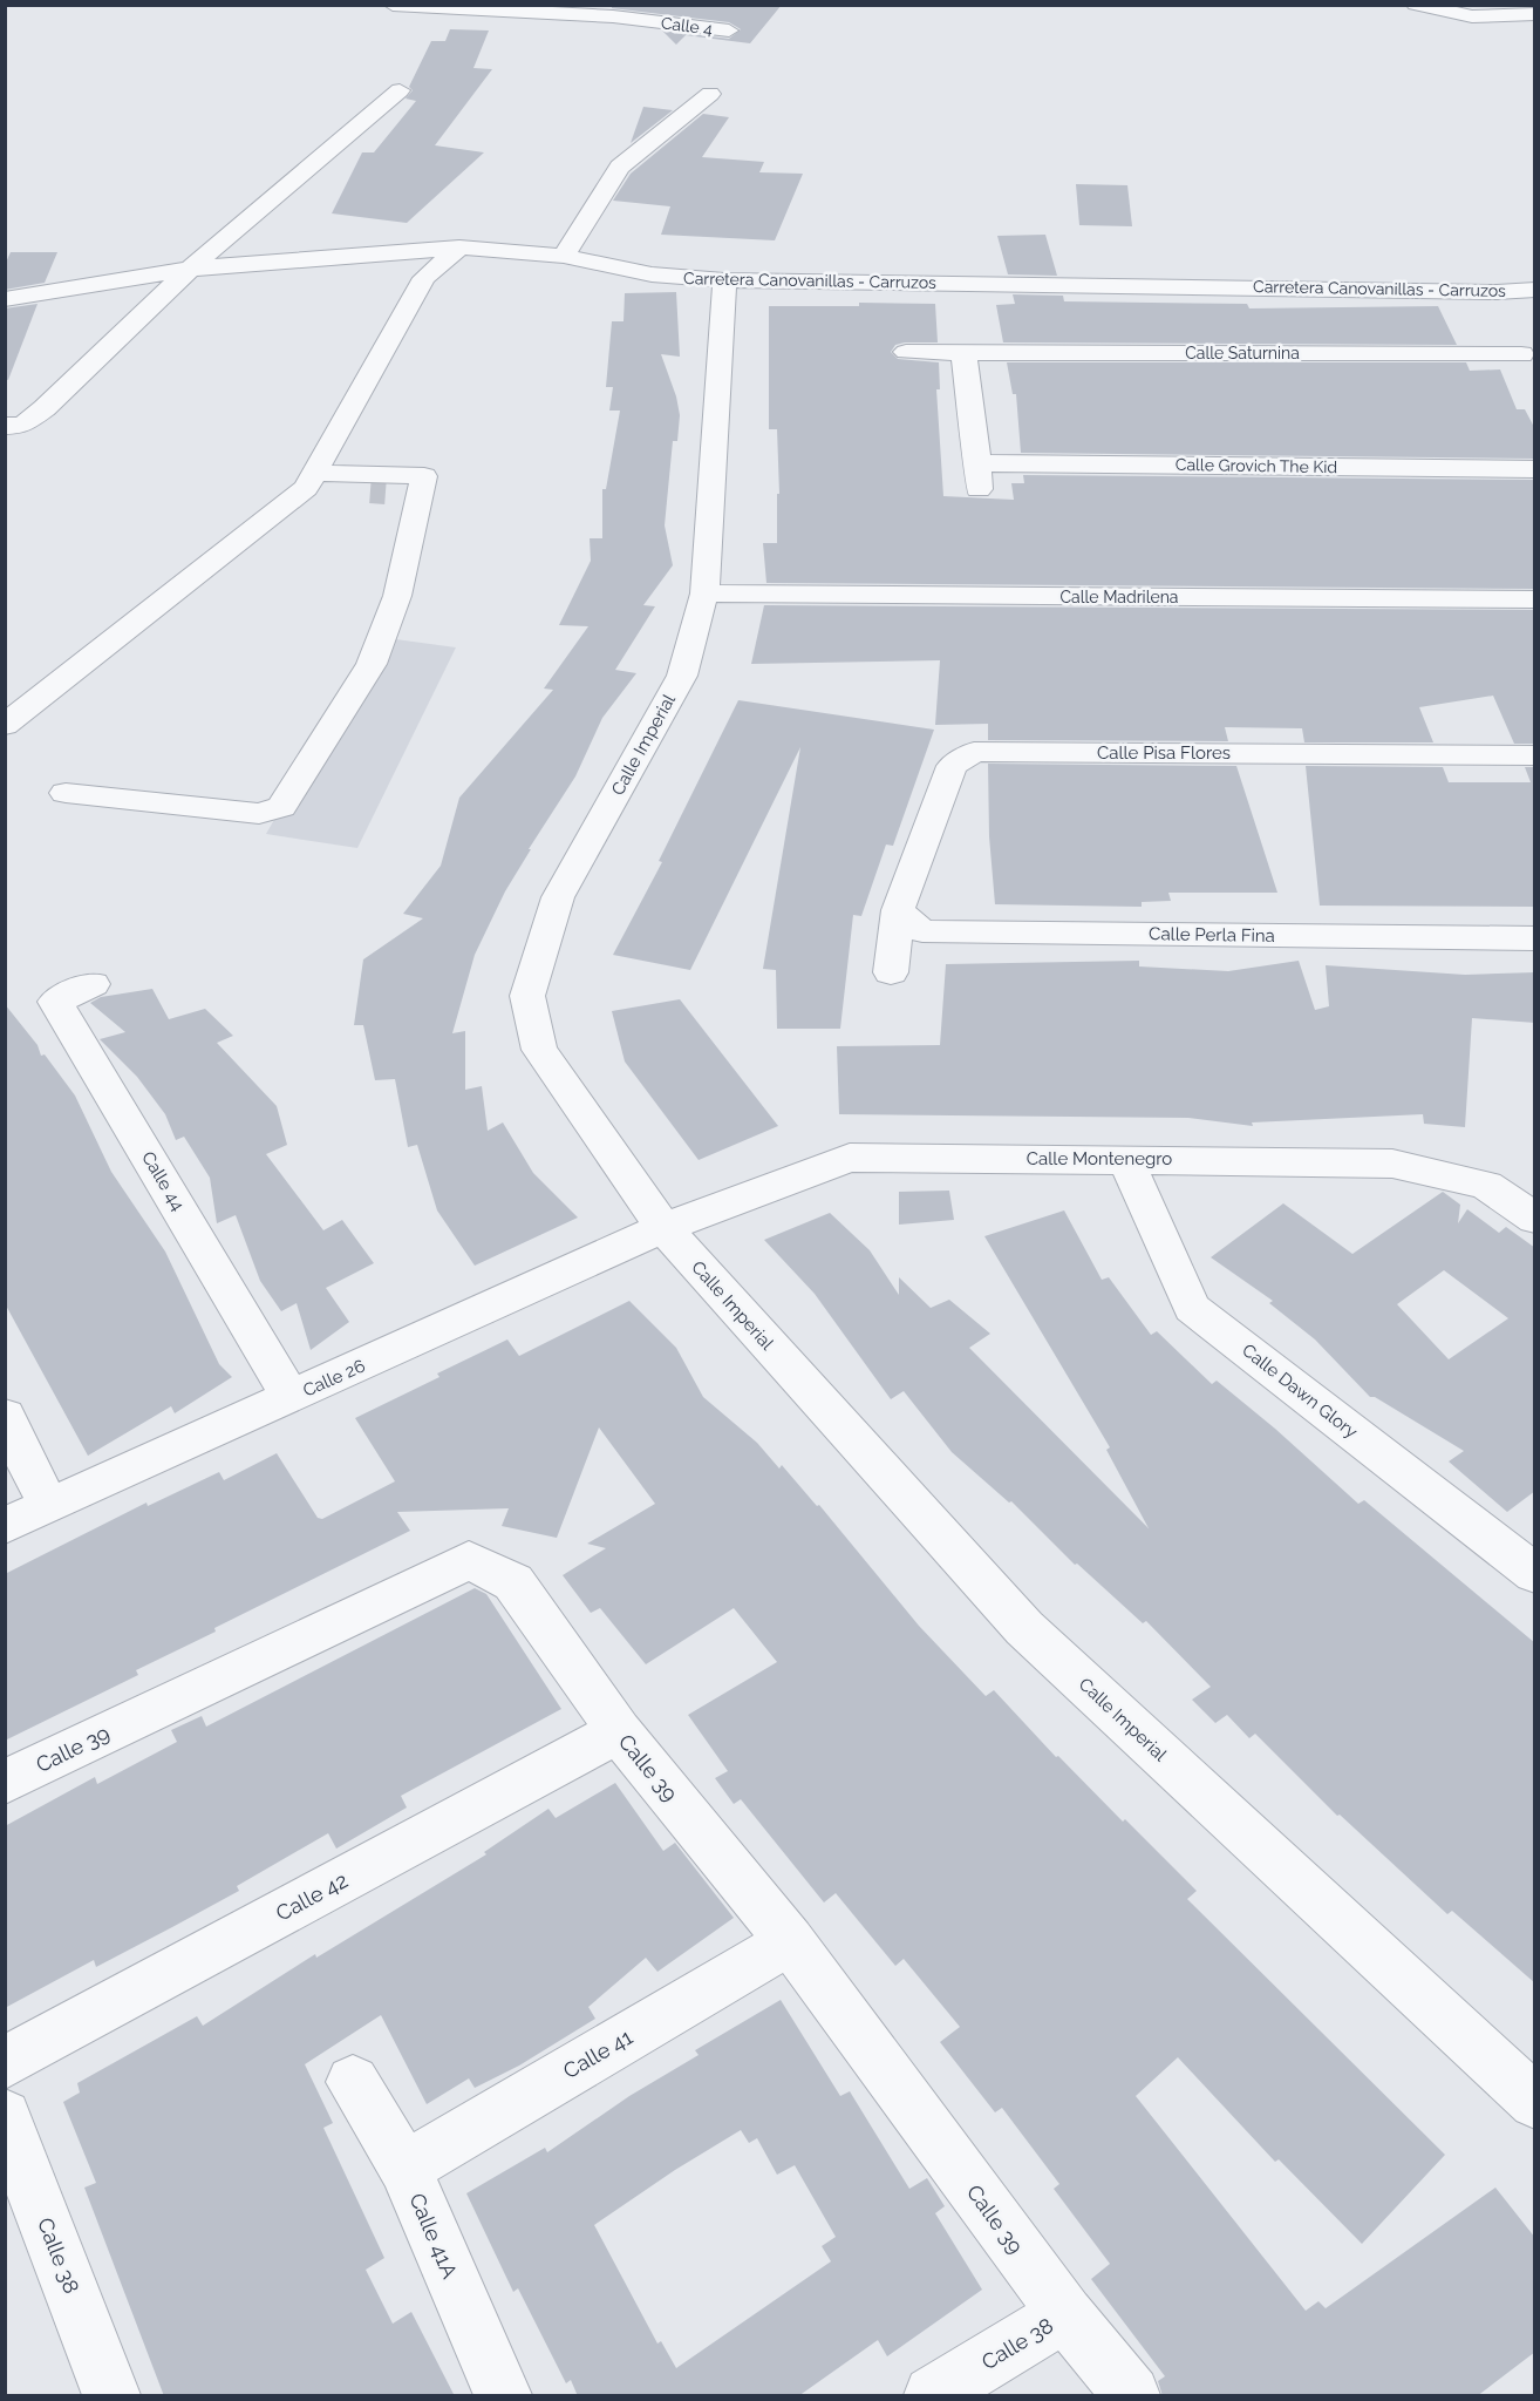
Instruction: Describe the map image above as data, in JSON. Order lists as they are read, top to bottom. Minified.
{"streets":{"street":["Calle 4","Carretera Canovanillas - Carruzos","Calle Saturnina","Calle Grovich The Kid","Calle Madrilena","Calle Imperial","Calle Pisa Flores","Calle Perla Fina","Calle Montenegro","Calle 44","Calle 26","Calle Dawn Glory","Calle 39","Calle 42","Calle 41","Calle 41A","Calle 38"]},"crossings":[["Carretera Canovanillas - Carruzos","Calle Imperial"],["Calle Saturnina","Calle Grovich The Kid"],["Calle Madrilena","Calle Imperial"],["Calle Imperial","Calle Montenegro"],["Calle Imperial","Calle 26"],["Calle Pisa Flores","Calle Perla Fina"],["Calle Montenegro","Calle 26"],["Calle Montenegro","Calle Dawn Glory"],["Calle 44","Calle 26"],["Calle 39","Calle 42"],["Calle 39","Calle 41"],["Calle 39","Calle 38"],["Calle 41","Calle 41A"]]}
